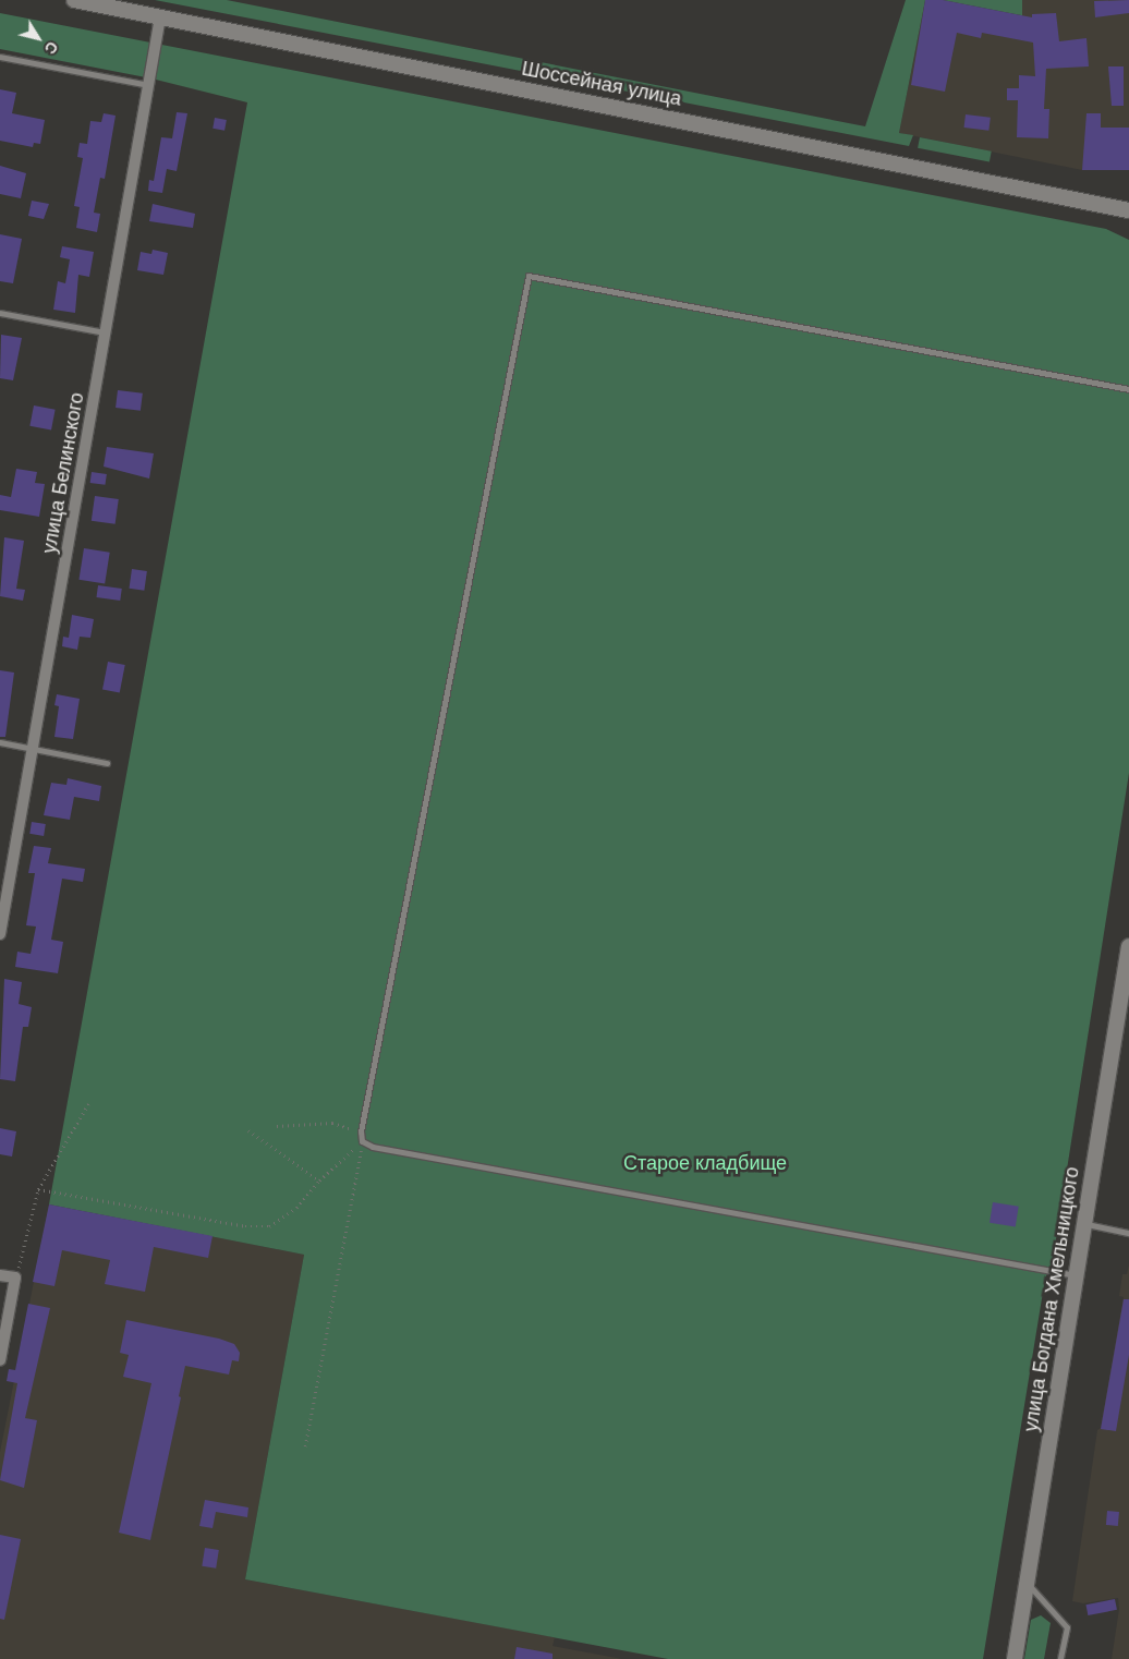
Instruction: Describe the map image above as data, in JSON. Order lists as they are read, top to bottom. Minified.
{"streets":{"main road":["Шоссейная улица","улица Богдана Хмельницкого"],"street":["улица Белинского"]},"crossings":[["Шоссейная улица","улица Белинского"]],"parks":["Старое кладбище"],"north":"bottom right"}
